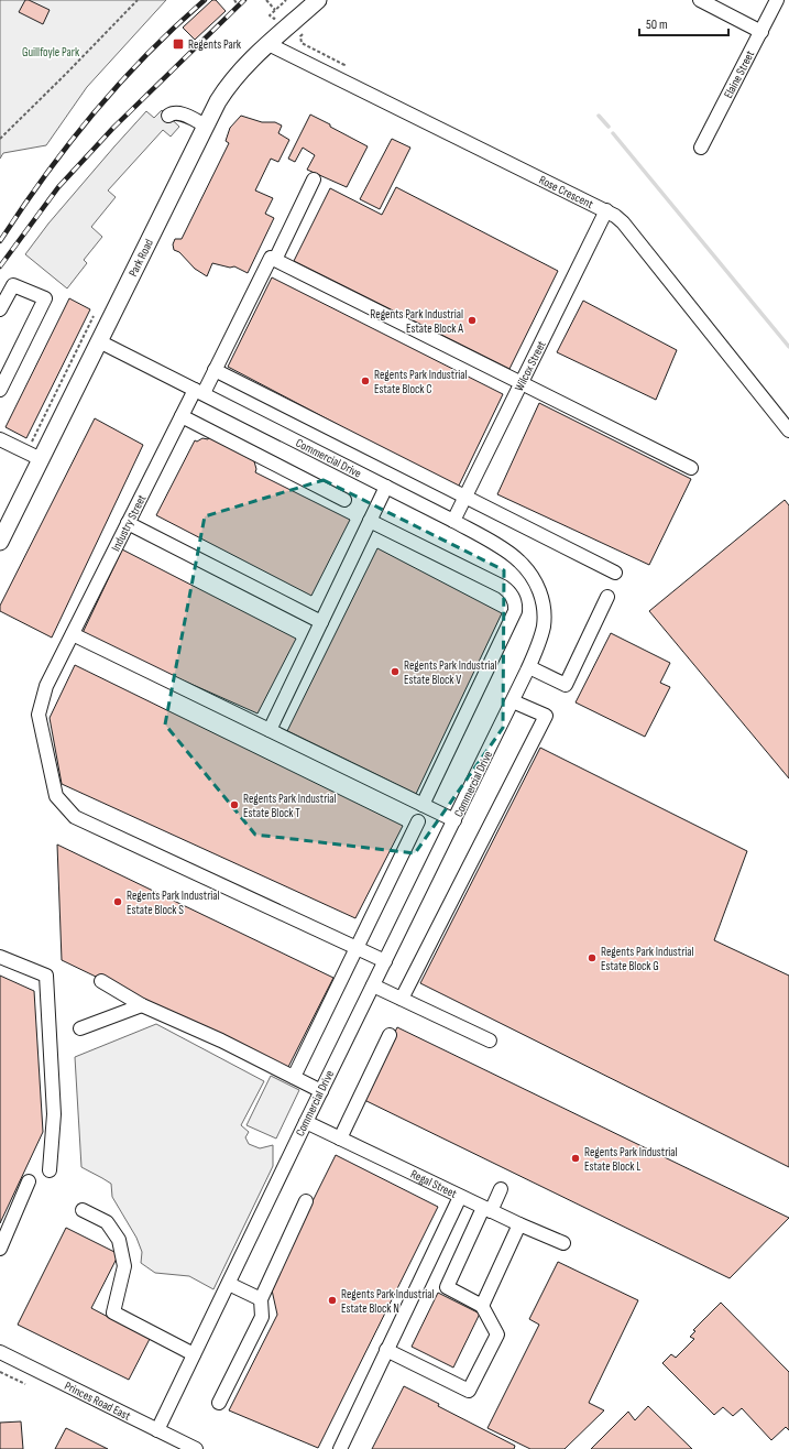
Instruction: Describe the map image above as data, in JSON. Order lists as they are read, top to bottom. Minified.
{"streets":{"main road":["Park Road"],"street":["Elaine Street","Rose Crescent","Wilcox Street","Commercial Drive","Industry Street","Regal Street","Princes Road East"]},"crossings":[["Rose Crescent","Park Road"],["Rose Crescent","Wilcox Street"],["Park Road","Commercial Drive"],["Wilcox Street","Commercial Drive"],["Commercial Drive","Industry Street"],["Commercial Drive","Regal Street"],["Commercial Drive","Princes Road East"]],"parks":["Guillfoyle Park"],"places":{"transit":["Regents Park"],"other":["Regents Park Industrial Estate Block A","Regents Park Industrial Estate Block C","Regents Park Industrial Estate Block V","Regents Park Industrial Estate Block T","Regents Park Industrial Estate Block S","Regents Park Industrial Estate Block G","Regents Park Industrial Estate Block L","Regents Park Industrial Estate Block N"]},"scale_bar":"50 m"}
